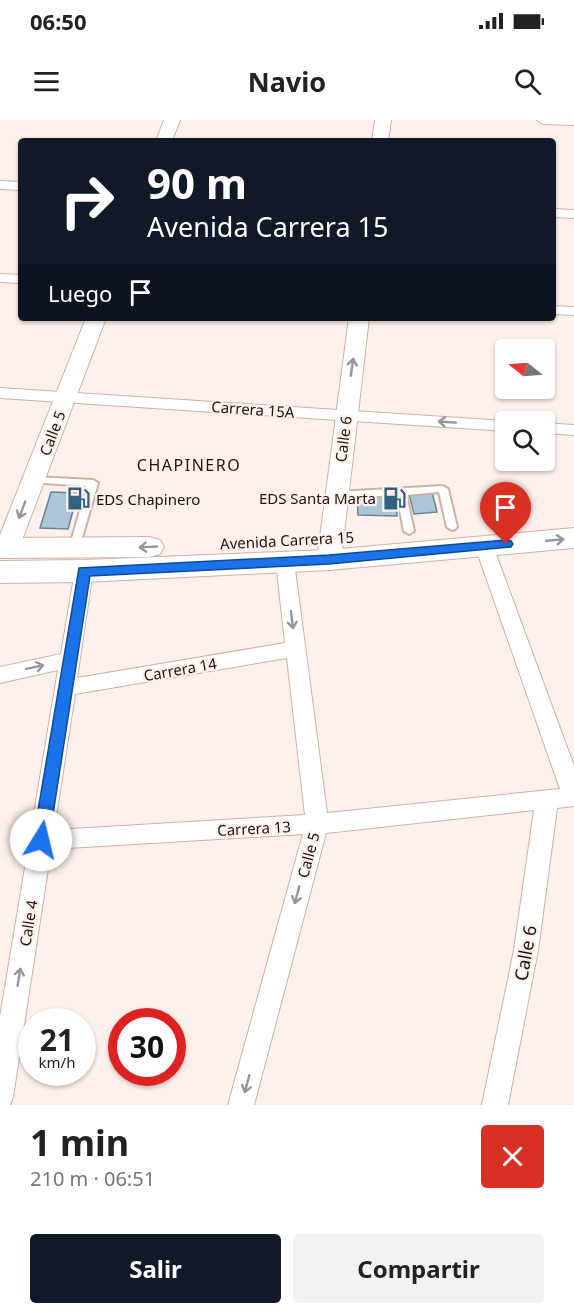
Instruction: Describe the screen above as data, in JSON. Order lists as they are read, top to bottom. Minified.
{"streets":{"main road":["Avenida Carrera 15"],"street":["Carrera 15A","Calle 5","Calle 6","Carrera 14","Carrera 13","Calle 4"]},"crossings":[["Carrera 15A","Calle 5"],["Carrera 15A","Calle 6"],["Calle 5","Avenida Carrera 15"],["Calle 5","Carrera 14"],["Calle 5","Carrera 13"],["Calle 6","Avenida Carrera 15"],["Calle 6","Carrera 13"],["Avenida Carrera 15","Calle 4"],["Carrera 14","Calle 4"],["Carrera 13","Calle 4"]],"one_way":["Calle 5","Calle 4"],"districts":["CHAPINERO"],"places":{"fuel station":["EDS Santa Marta","EDS Chapinero"]},"north":"left","page":{"status":"06:50","header":"Navio","turn":["90 m","Avenida Carrera 15"],"then":"Luego","speed":"21 km/h","limit":"30","heading":["1 min","210 m · 06:51"],"buttons":["Salir","Compartir"]}}
